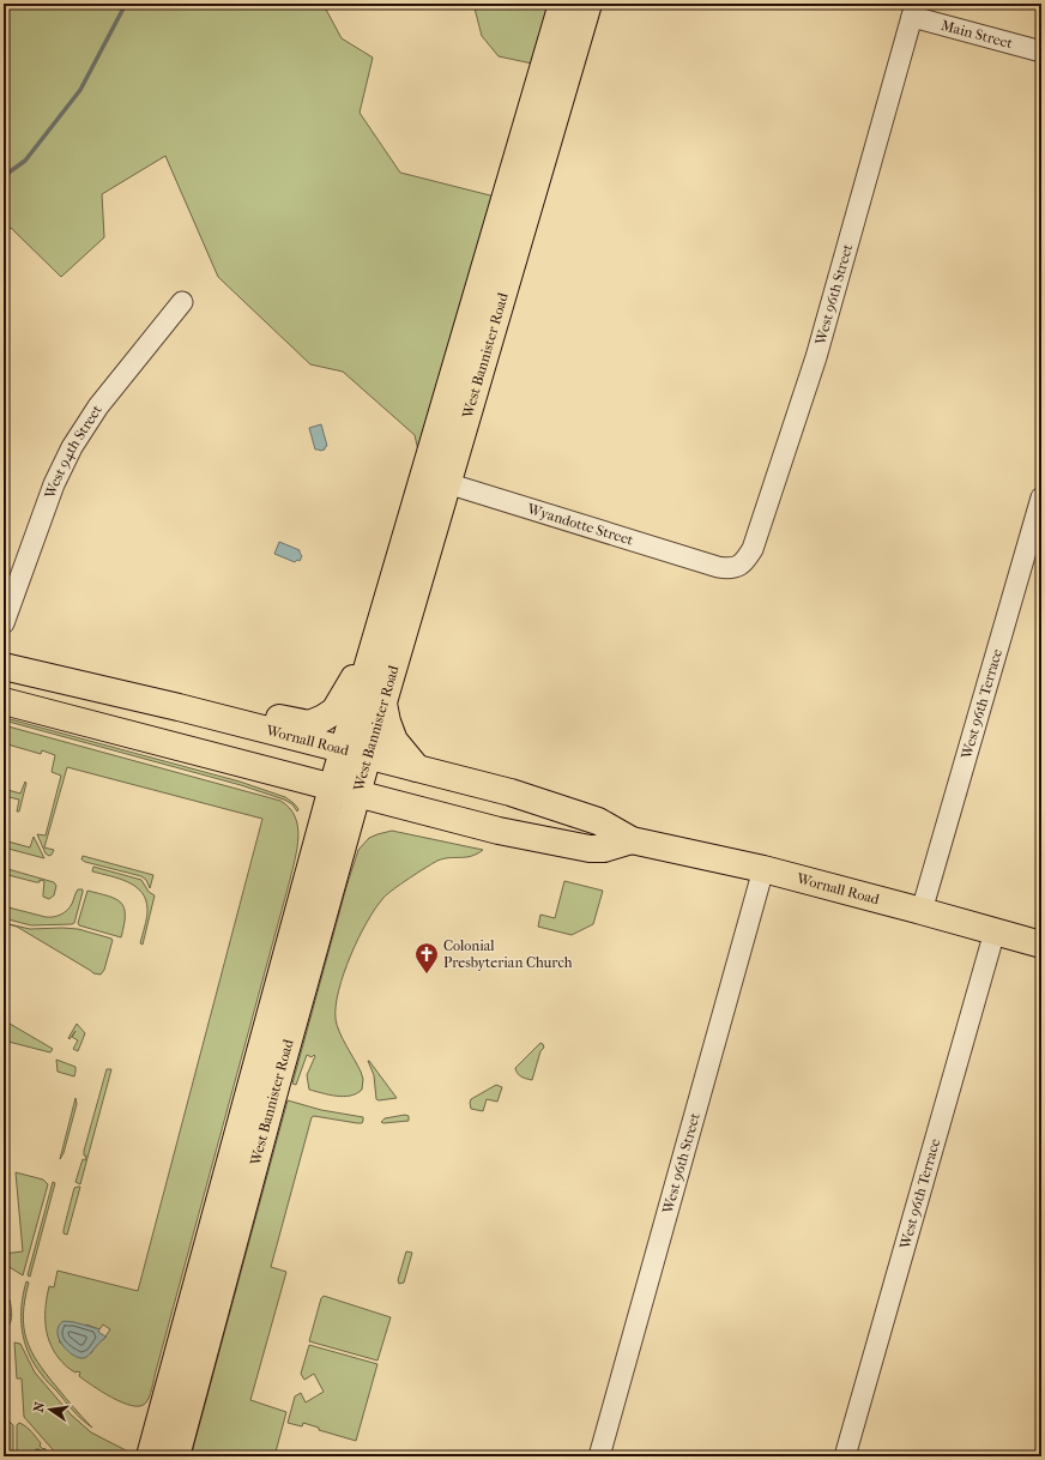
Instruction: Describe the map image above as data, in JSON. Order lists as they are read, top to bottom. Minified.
{"streets":{"main road":["West Bannister Road","Wornall Road"],"street":["Main Street","West 96th Street","West 94th Street","Wyandotte Street","West 96th Terrace"]},"crossings":[["Main Street","West 96th Street"],["West 96th Street","Wyandotte Street"],["West 96th Street","Wornall Road"],["West Bannister Road","Wyandotte Street"],["West Bannister Road","Wornall Road"],["West 96th Terrace","Wornall Road"]],"places":{"church":["Colonial Presbyterian Church"]},"north":"left"}
